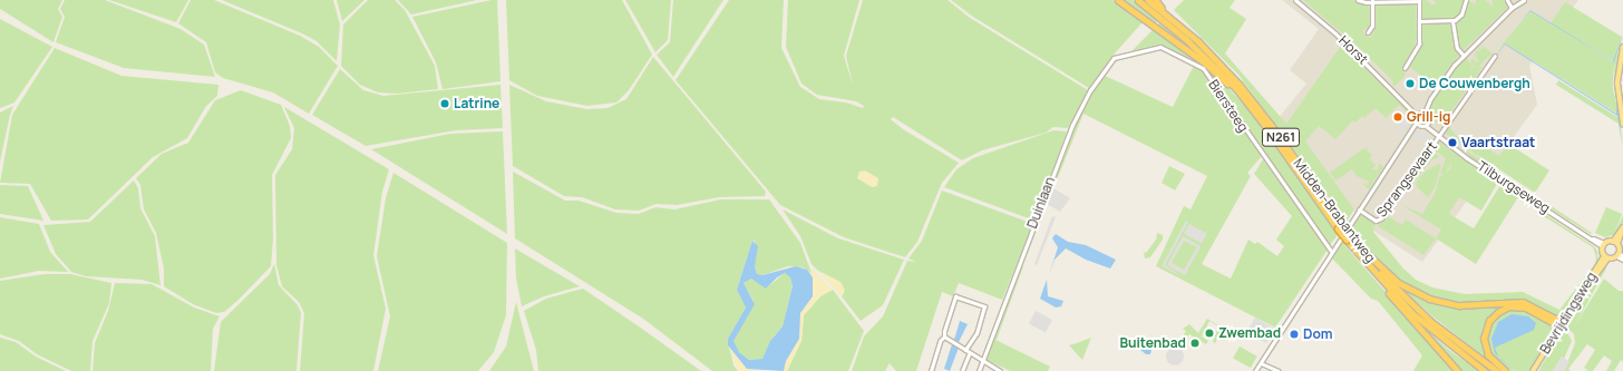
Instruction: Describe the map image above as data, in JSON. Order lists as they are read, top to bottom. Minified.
{"streets":{"highway":["N261","Midden-Brabantweg"],"main road":["Bevrijdingsweg"],"street":["Horst","Biersteeg","Sprangsevaart","Tilburgseweg","Duinlaan"]},"crossings":[["Biersteeg","Duinlaan"],["N261","Midden-Brabantweg"],["N261","Bevrijdingsweg"],["Sprangsevaart","Tilburgseweg"]],"places":["De Couwenbergh","Latrine","Grill-ig","Vaartstraat","Zwembad","Dom","Buitenbad"]}
